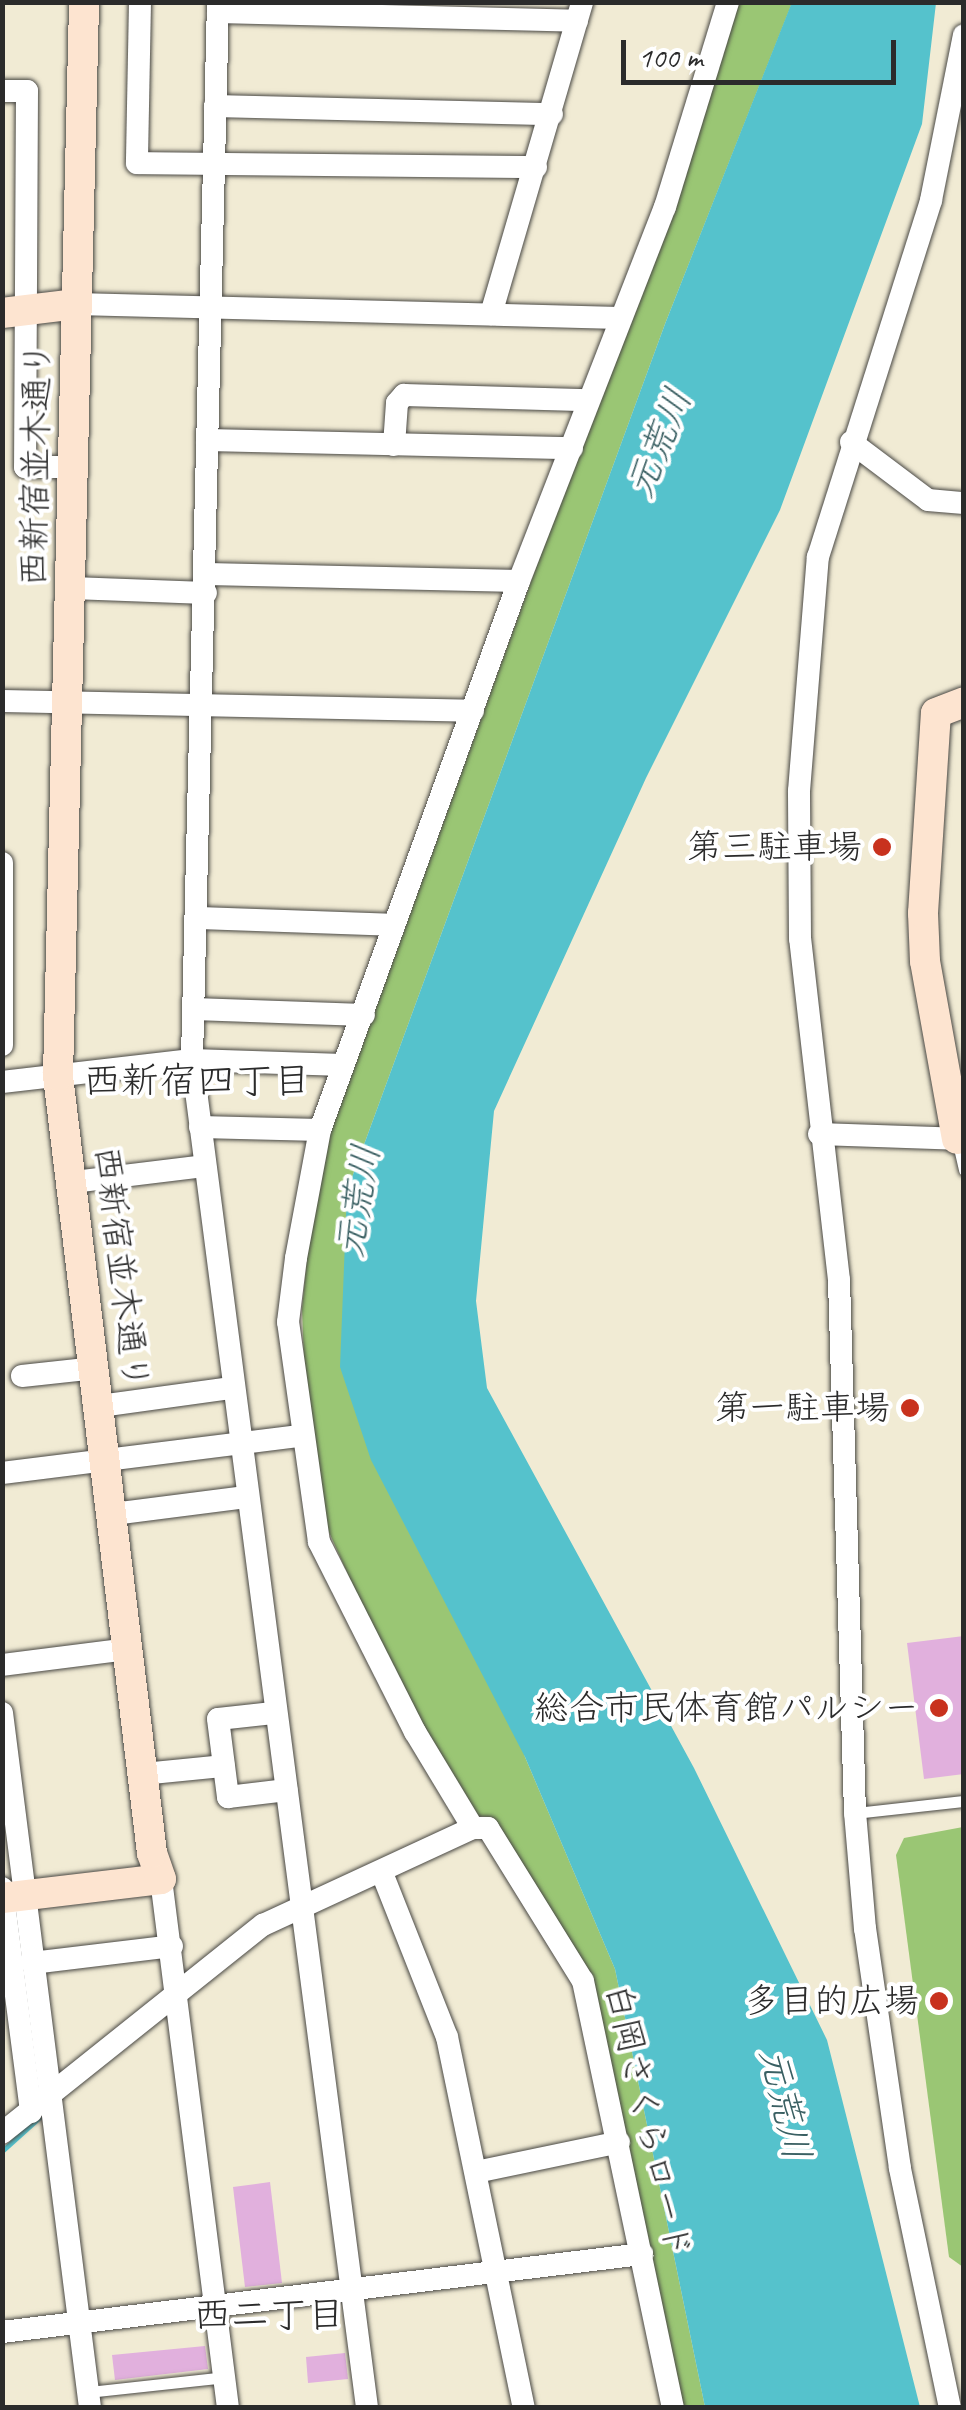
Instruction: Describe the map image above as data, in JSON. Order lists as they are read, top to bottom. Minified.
{"streets":{"street":["西新宿並木通り","白岡さくらロード"]},"districts":["西新宿四丁目","西二丁目"],"water":["元荒川"],"places":["第三駐車場","第一駐車場","総合市民体育館パルシー","多目的広場"],"scale_bar":"100 m"}
